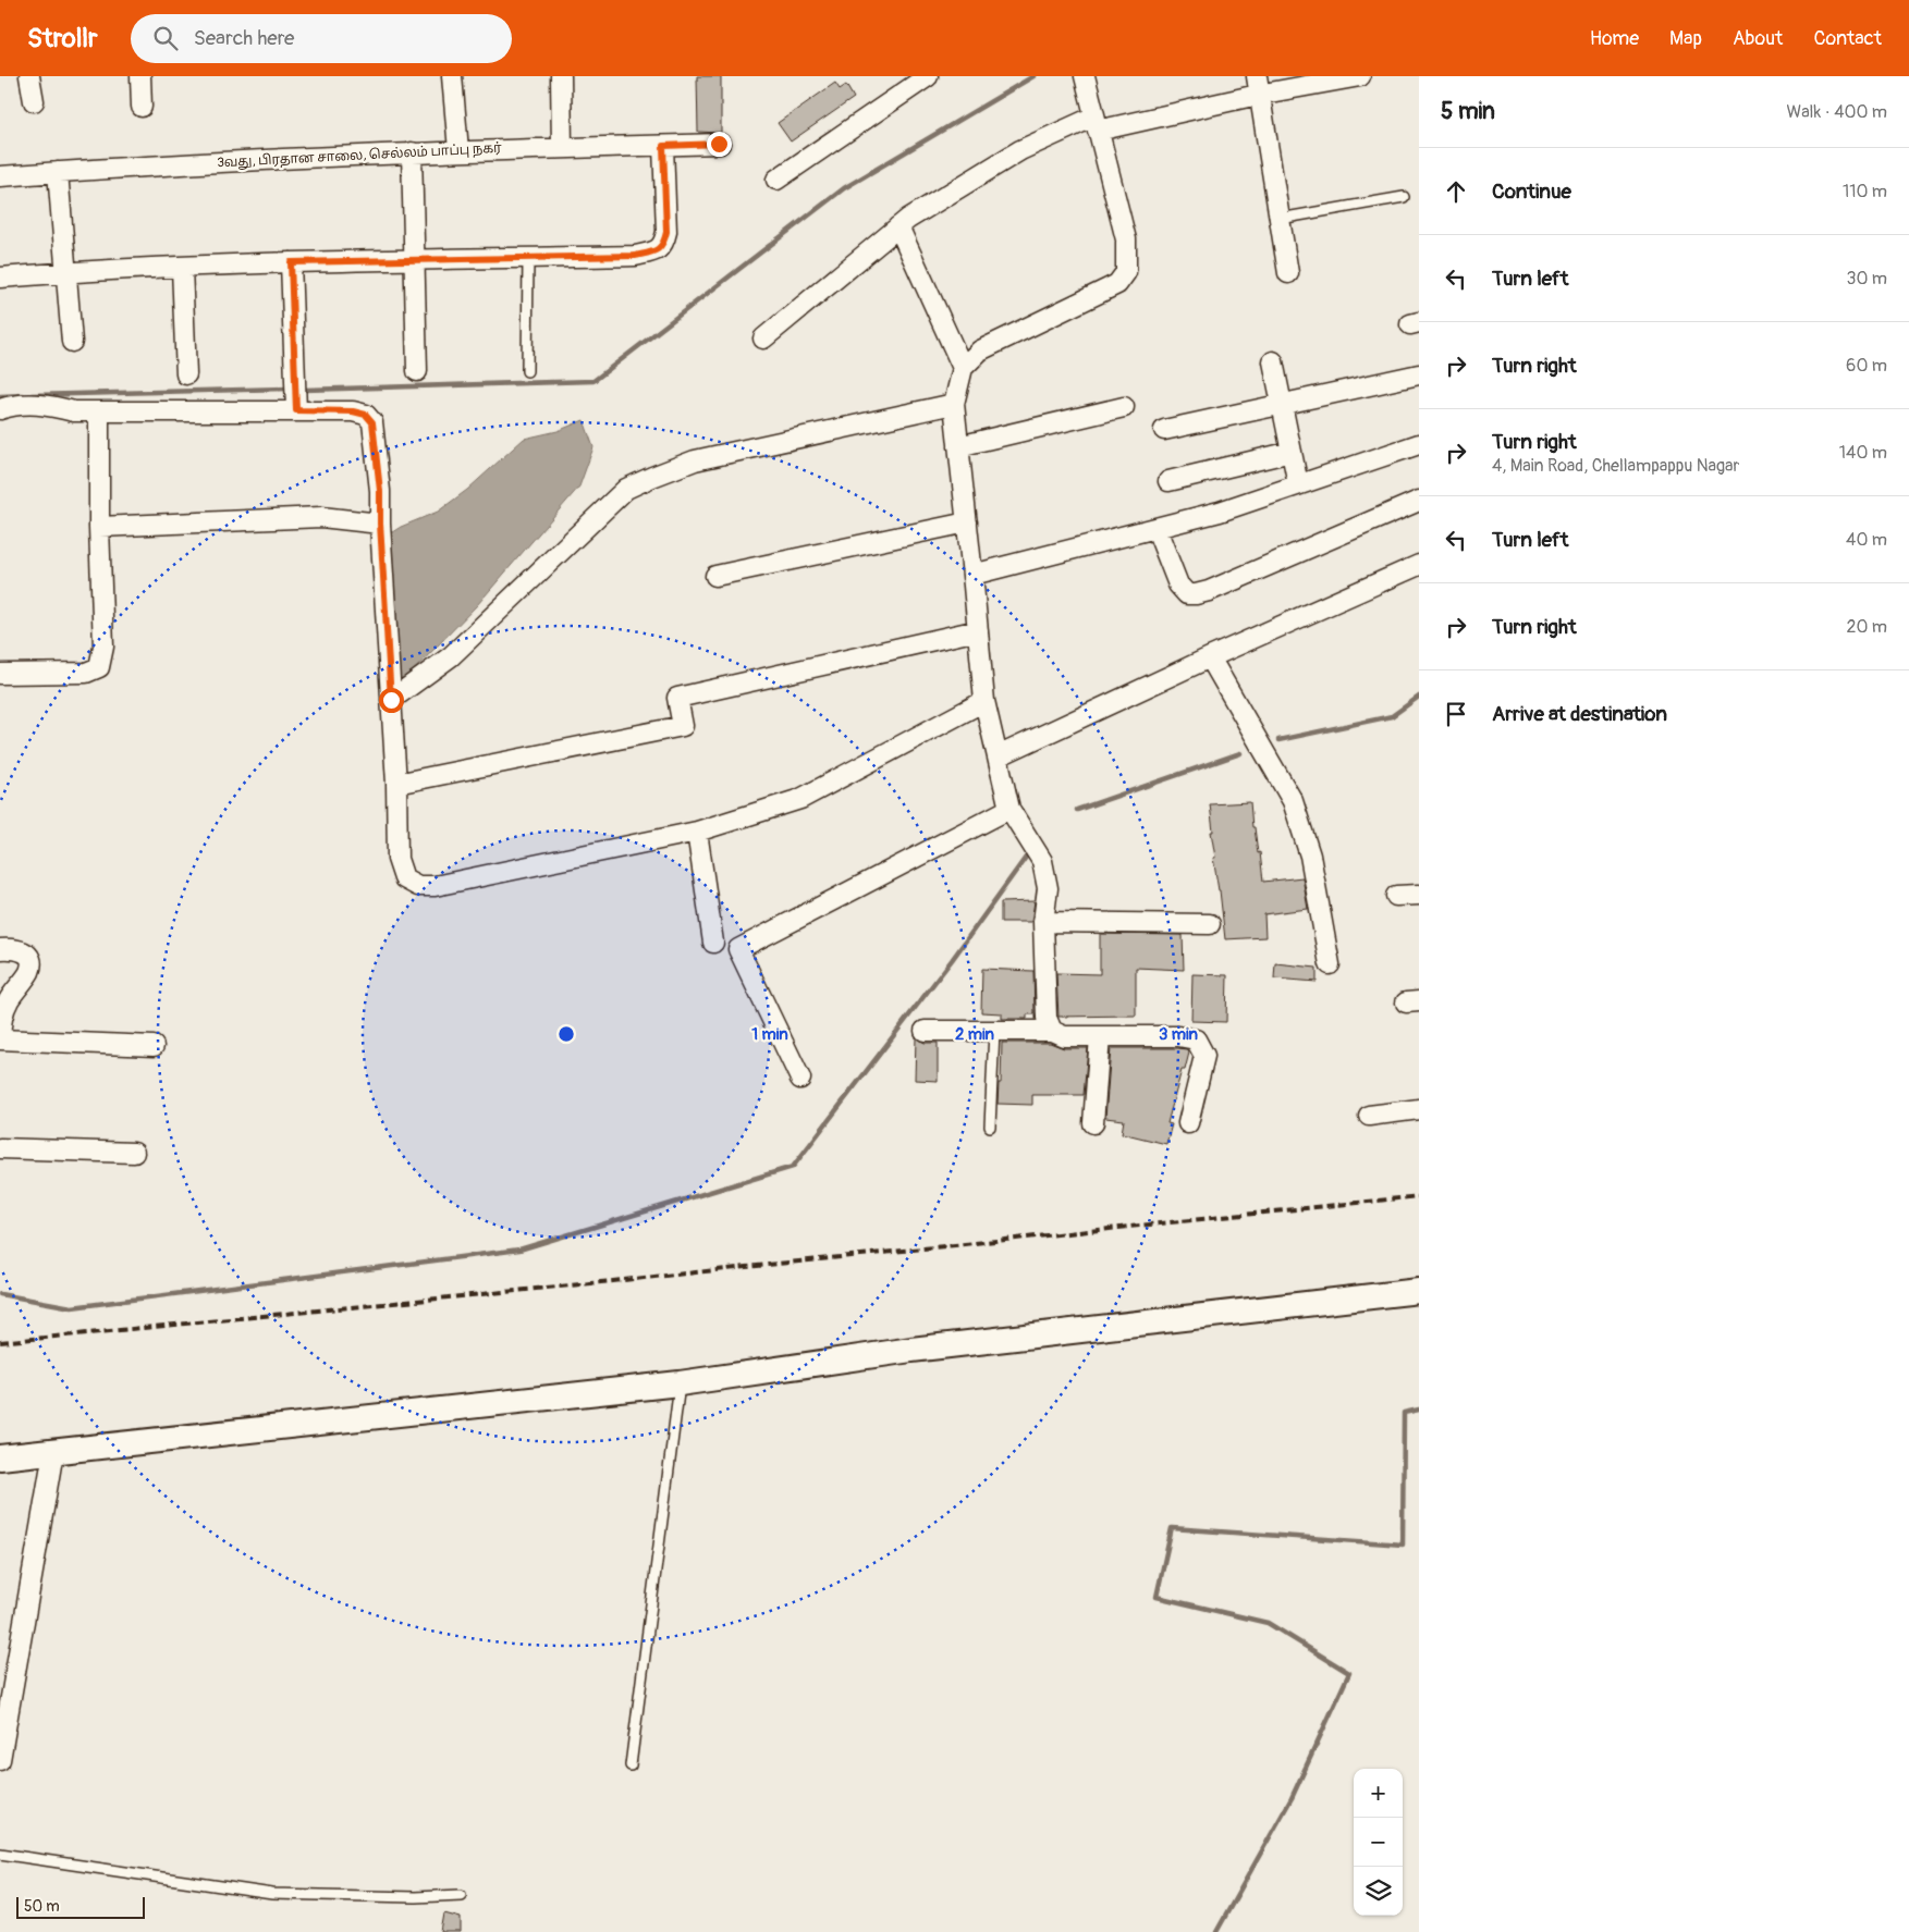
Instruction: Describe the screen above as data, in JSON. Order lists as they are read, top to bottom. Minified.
{"streets":{"street":["3வது, பிரதான சாலை, செல்லம் பாப்பு நகர்"]},"scale_bar":"50 m","page":{"header":"Strollr","search":"Search here","nav":["Home","Map","About","Contact"],"heading":["5 min","Walk · 400 m"],"list":[["Continue","110 m"],["Turn left","30 m"],["Turn right","60 m"],["Turn right","4, Main Road, Chellampappu Nagar","140 m"],["Turn left","40 m"],["Turn right","20 m"],"Arrive at destination"],"map_buttons":["+","−"],"scale":"50 m"},"rings":["1 min","2 min","3 min"]}
